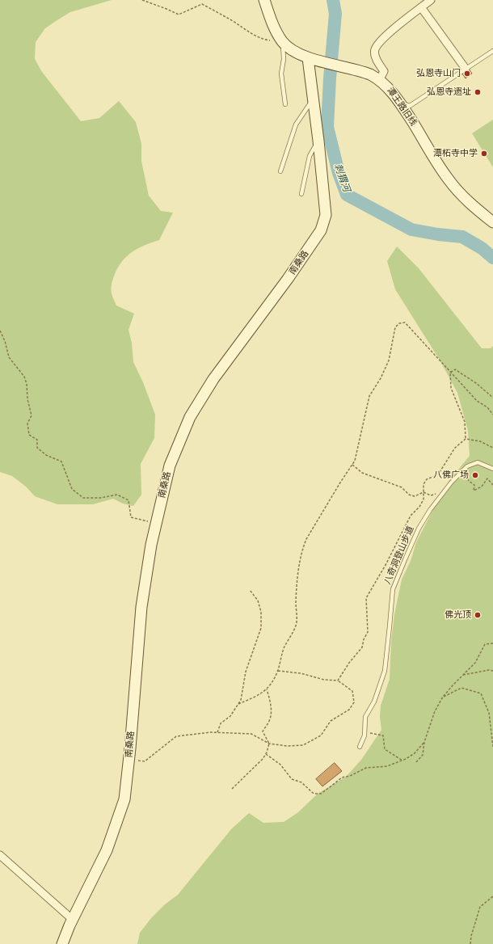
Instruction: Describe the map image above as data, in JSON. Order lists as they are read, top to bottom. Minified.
{"streets":{"street":["潭王路旧线","南桑路"],"lane":["八奇洞登山步道"]},"crossings":[["潭王路旧线","南桑路"]],"water":["刺猬河"],"places":["弘恩寺山门","弘恩寺遗址","潭柘寺中学","八佛广场","佛光顶"]}
